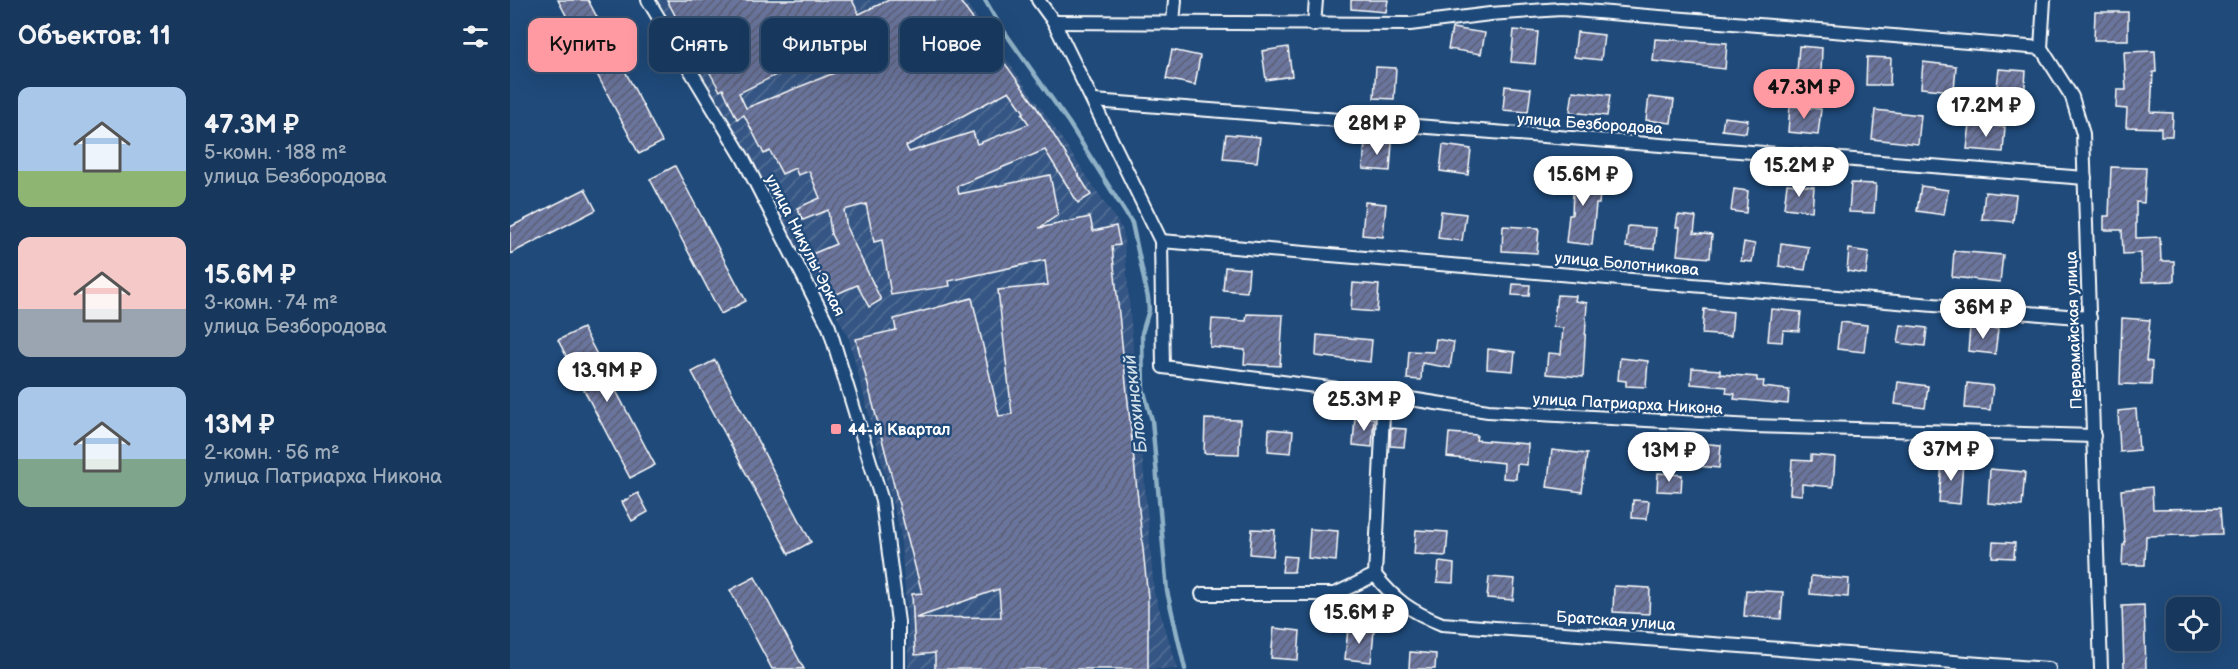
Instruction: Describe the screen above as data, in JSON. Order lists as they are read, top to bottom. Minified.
{"streets":{"street":["улица Безбородова","улица Никулы Эркая","улица Болотникова","Первомайская улица","улица Патриарха Никона","Братская улица"]},"crossings":[["улица Безбородова","Первомайская улица"],["улица Болотникова","Первомайская улица"],["улица Болотникова","улица Патриарха Никона"],["Первомайская улица","улица Патриарха Никона"]],"water":["Блохинский"],"places":{"transit":["44-й Квартал"]},"page":{"heading":"Объектов: 11","chip":["Купить","Снять","Фильтры","Новое"],"price":["47.3M ₽","17.2M ₽","28M ₽","15.2M ₽","15.6M ₽","36M ₽","13.9M ₽","25.3M ₽","37M ₽","13M ₽","15.6M ₽"],"list":[{"name":"47.3M ₽","note":"5-комн. · 188 m² · улица Безбородова"},{"name":"15.6M ₽","note":"3-комн. · 74 m² · улица Безбородова"},{"name":"13M ₽","note":"2-комн. · 56 m² · улица Патриарха Никона"}]}}
